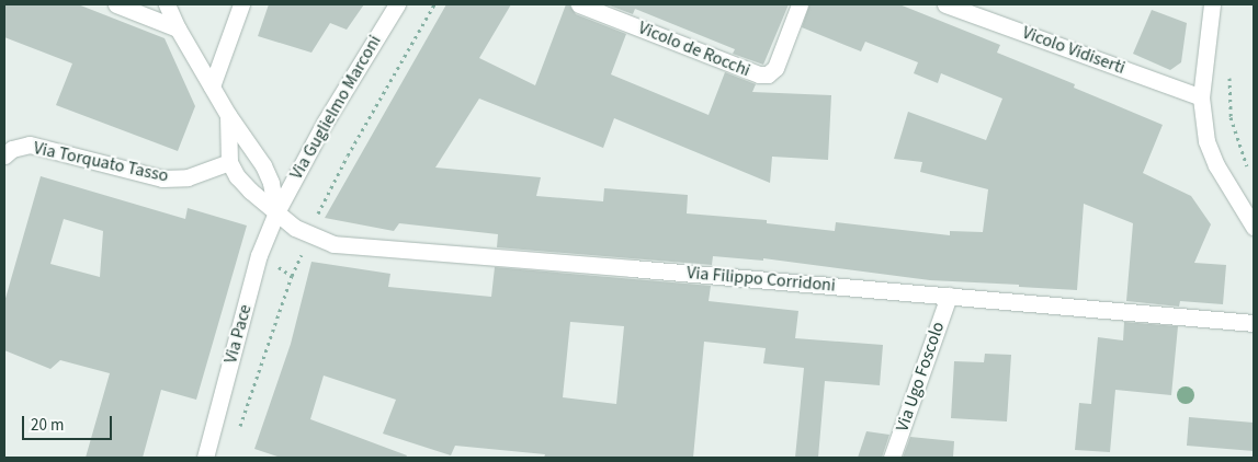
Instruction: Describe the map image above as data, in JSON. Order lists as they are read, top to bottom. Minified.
{"streets":{"street":["Vicolo de Rocchi","Vicolo Vidiserti","Via Guglielmo Marconi","Via Torquato Tasso","Via Filippo Corridoni","Via Pace","Via Ugo Foscolo"]},"crossings":[["Via Guglielmo Marconi","Via Filippo Corridoni"],["Via Guglielmo Marconi","Via Pace"],["Via Torquato Tasso","Via Filippo Corridoni"],["Via Filippo Corridoni","Via Pace"],["Via Filippo Corridoni","Via Ugo Foscolo"]],"scale_bar":"20 m"}
